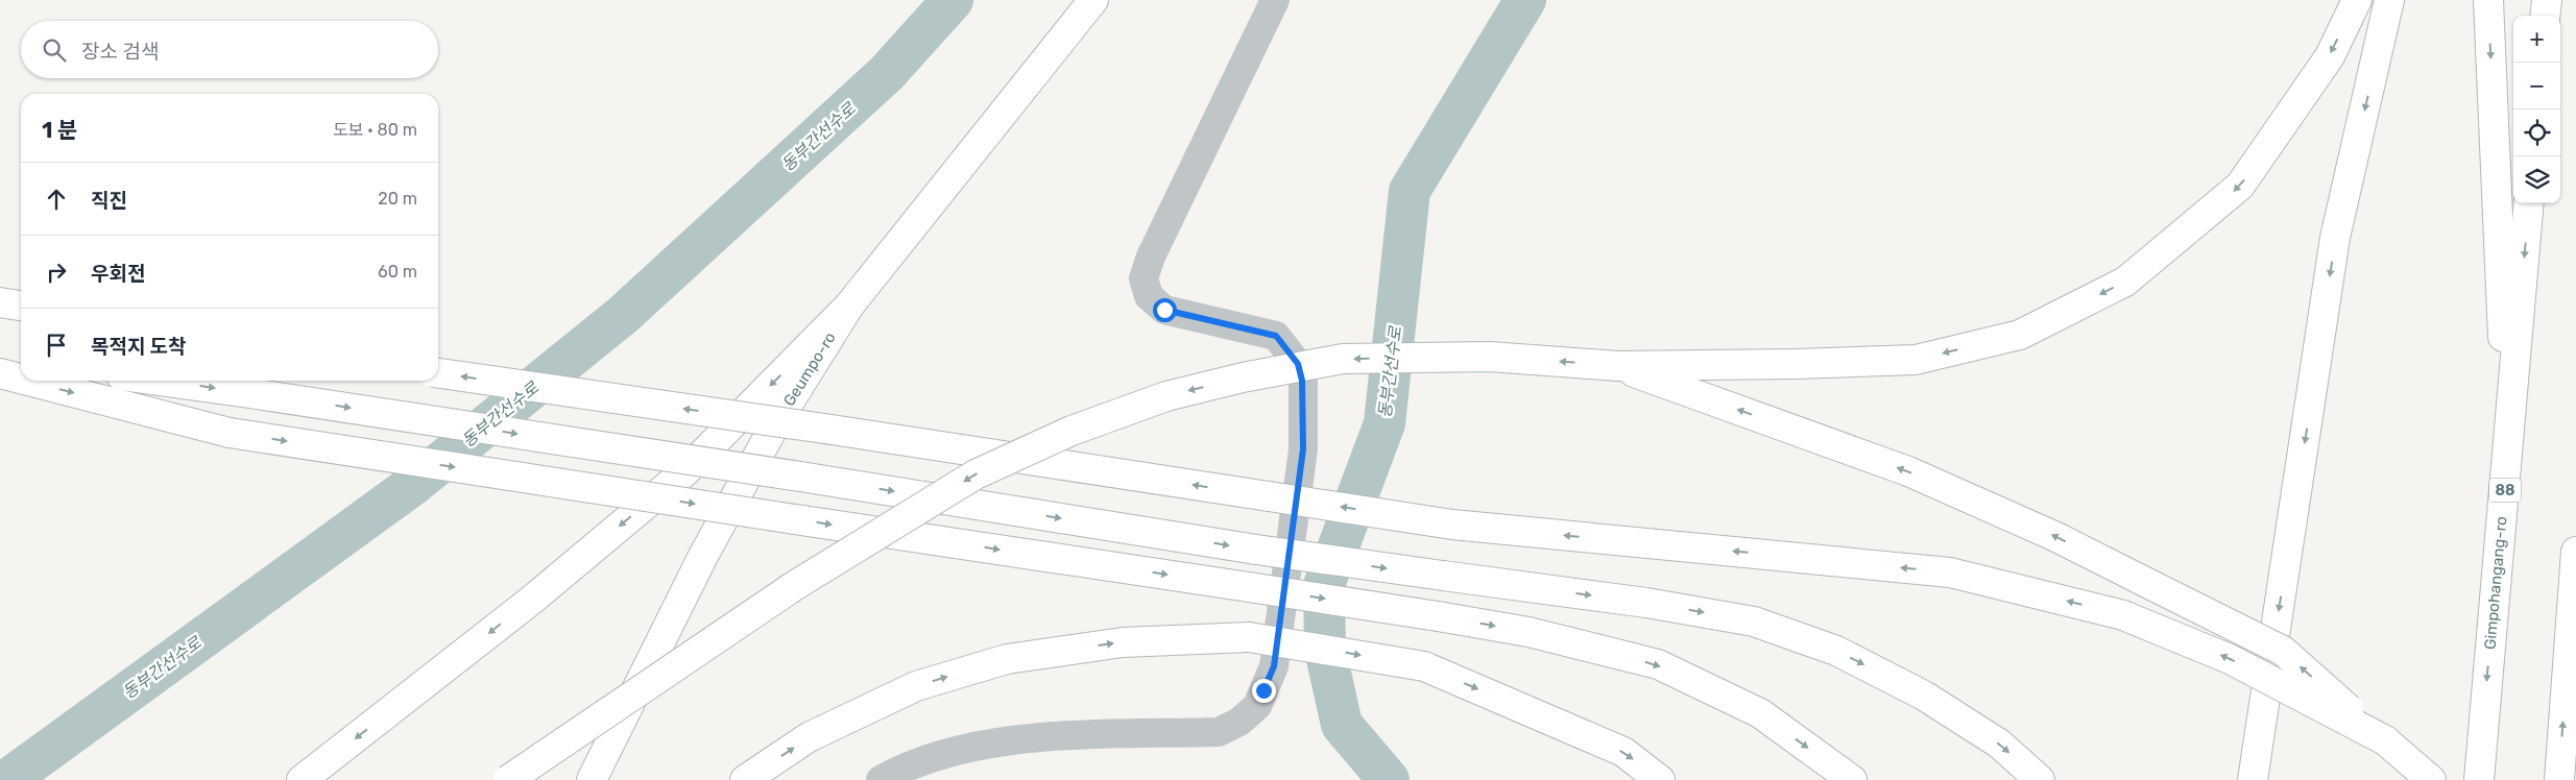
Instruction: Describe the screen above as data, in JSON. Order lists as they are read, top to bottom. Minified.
{"streets":{"main road":["Geumpo-ro","88","Gimpohangang-ro"]},"water":["동부간선수로"],"page":{"map_buttons":["+","−"],"search":"장소 검색","heading":["1 분","도보 · 80 m"],"list":[["직진","20 m"],["우회전","60 m"],"목적지 도착"]}}
